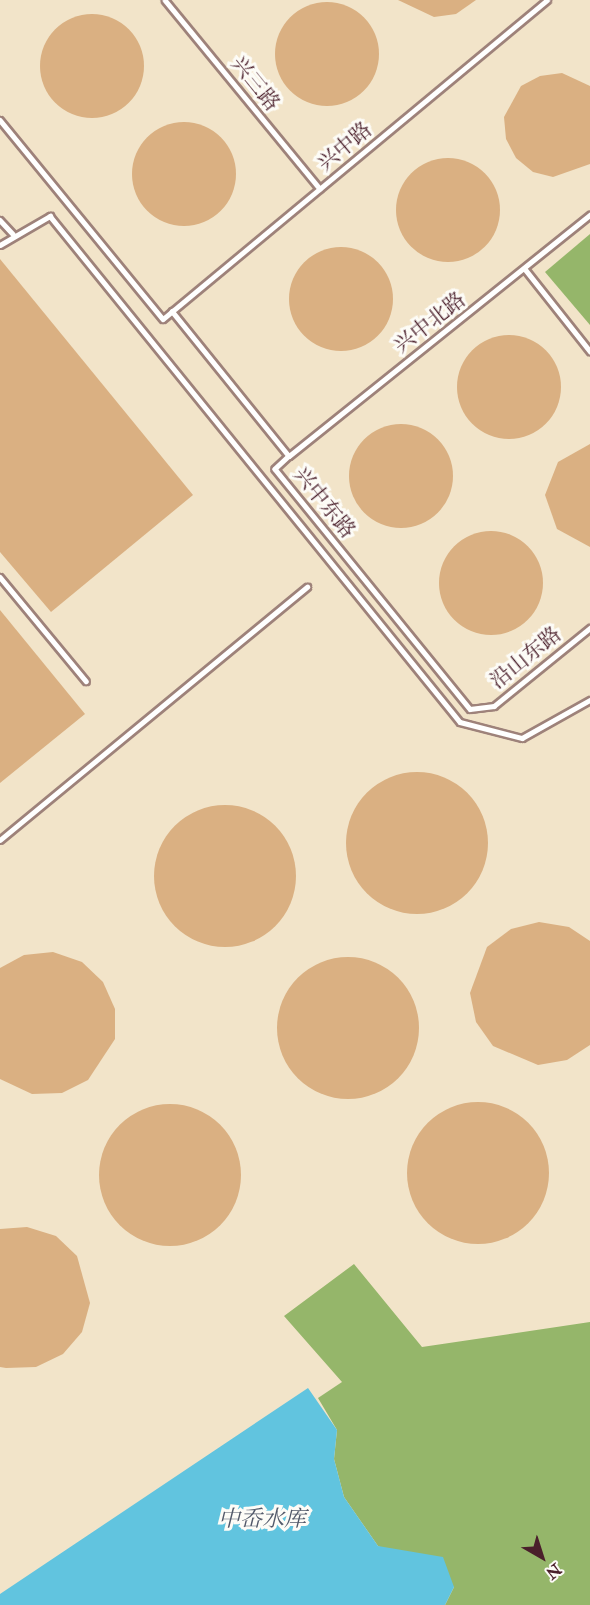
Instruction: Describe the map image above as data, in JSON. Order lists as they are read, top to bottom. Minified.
{"streets":{"lane":["兴三路","兴中路","兴中北路","兴中东路","沿山东路"]},"crossings":[["兴三路","兴中路"],["兴中路","兴中东路"],["兴中北路","兴中东路"],["兴中东路","沿山东路"]],"water":["中岙水库"],"north":"bottom right"}
